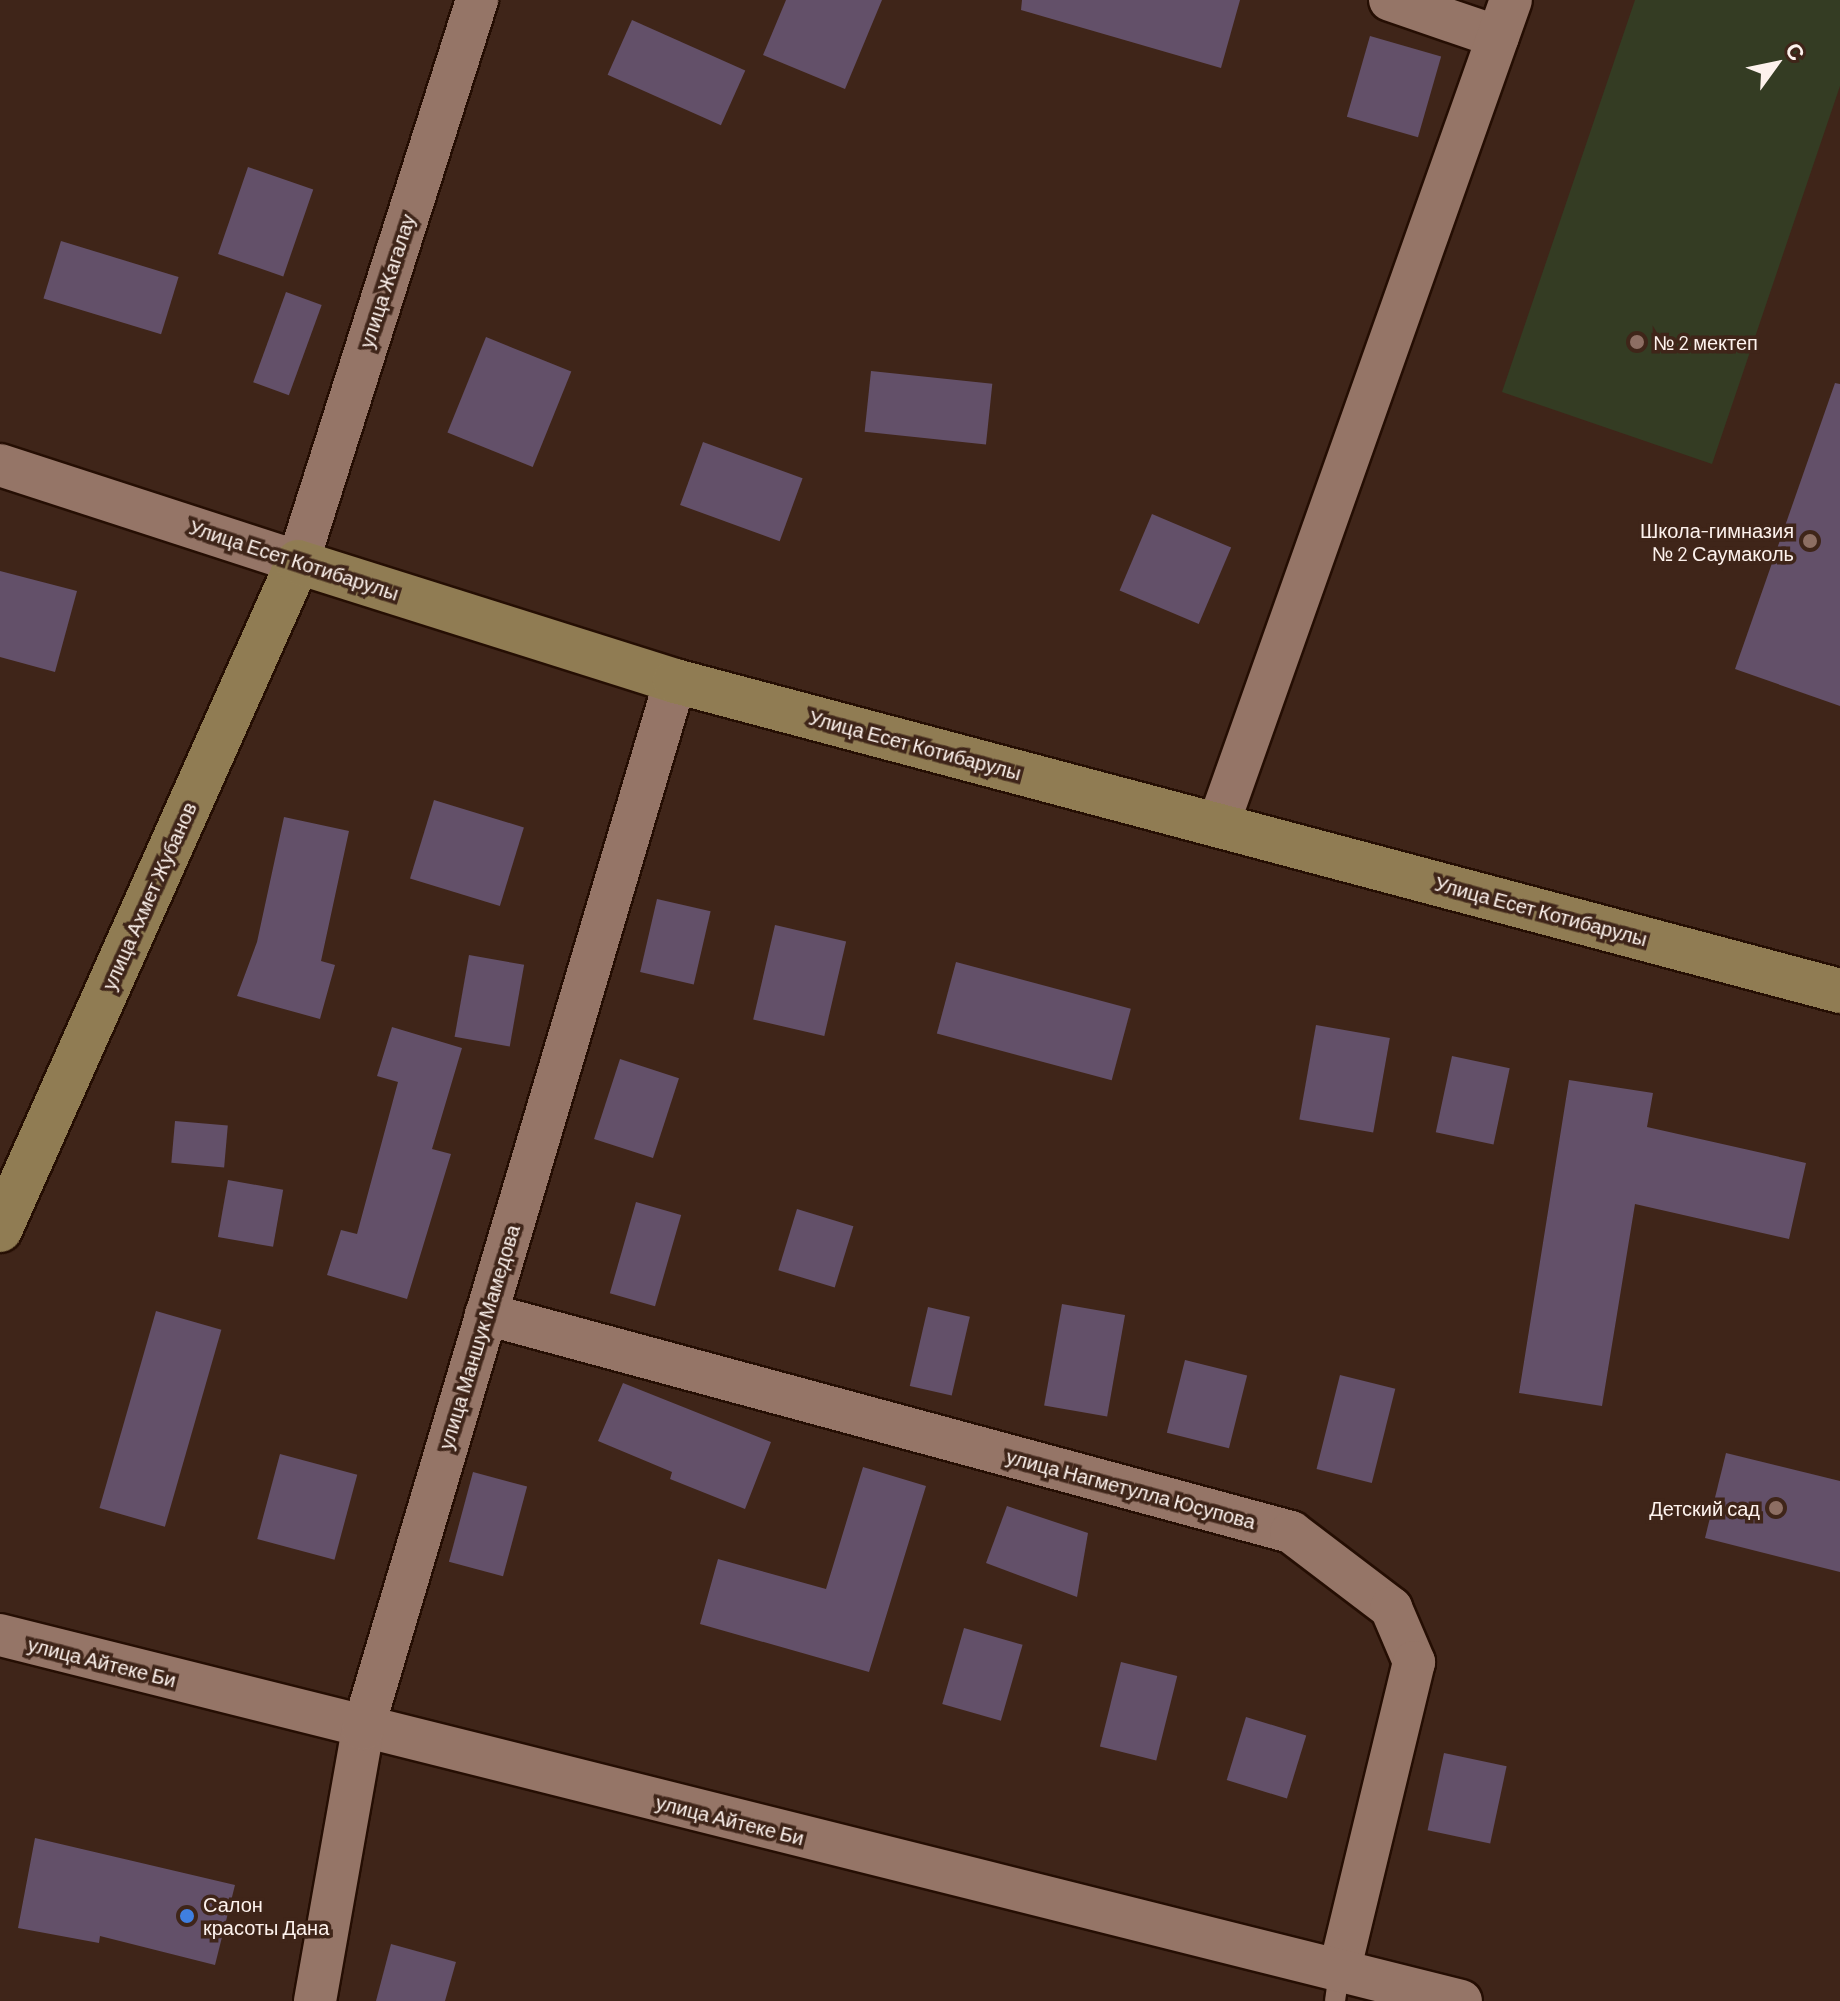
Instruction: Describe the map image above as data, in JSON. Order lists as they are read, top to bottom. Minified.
{"streets":{"main road":["Улица Есет Котибарулы","улица Ахмет Жубанов"],"street":["улица Жагалау","улица Маншук Мамедова","улица Нагметулла Юсупова","улица Айтеке Би"]},"crossings":[["улица Жагалау","Улица Есет Котибарулы"],["улица Жагалау","улица Ахмет Жубанов"],["Улица Есет Котибарулы","улица Ахмет Жубанов"],["Улица Есет Котибарулы","улица Маншук Мамедова"],["улица Маншук Мамедова","улица Нагметулла Юсупова"],["улица Маншук Мамедова","улица Айтеке Би"],["улица Нагметулла Юсупова","улица Айтеке Би"]],"places":["№ 2 мектеп","Школа-гимназия № 2 Саумаколь","Детский сад","Салон красоты Дана"],"north":"top right"}
